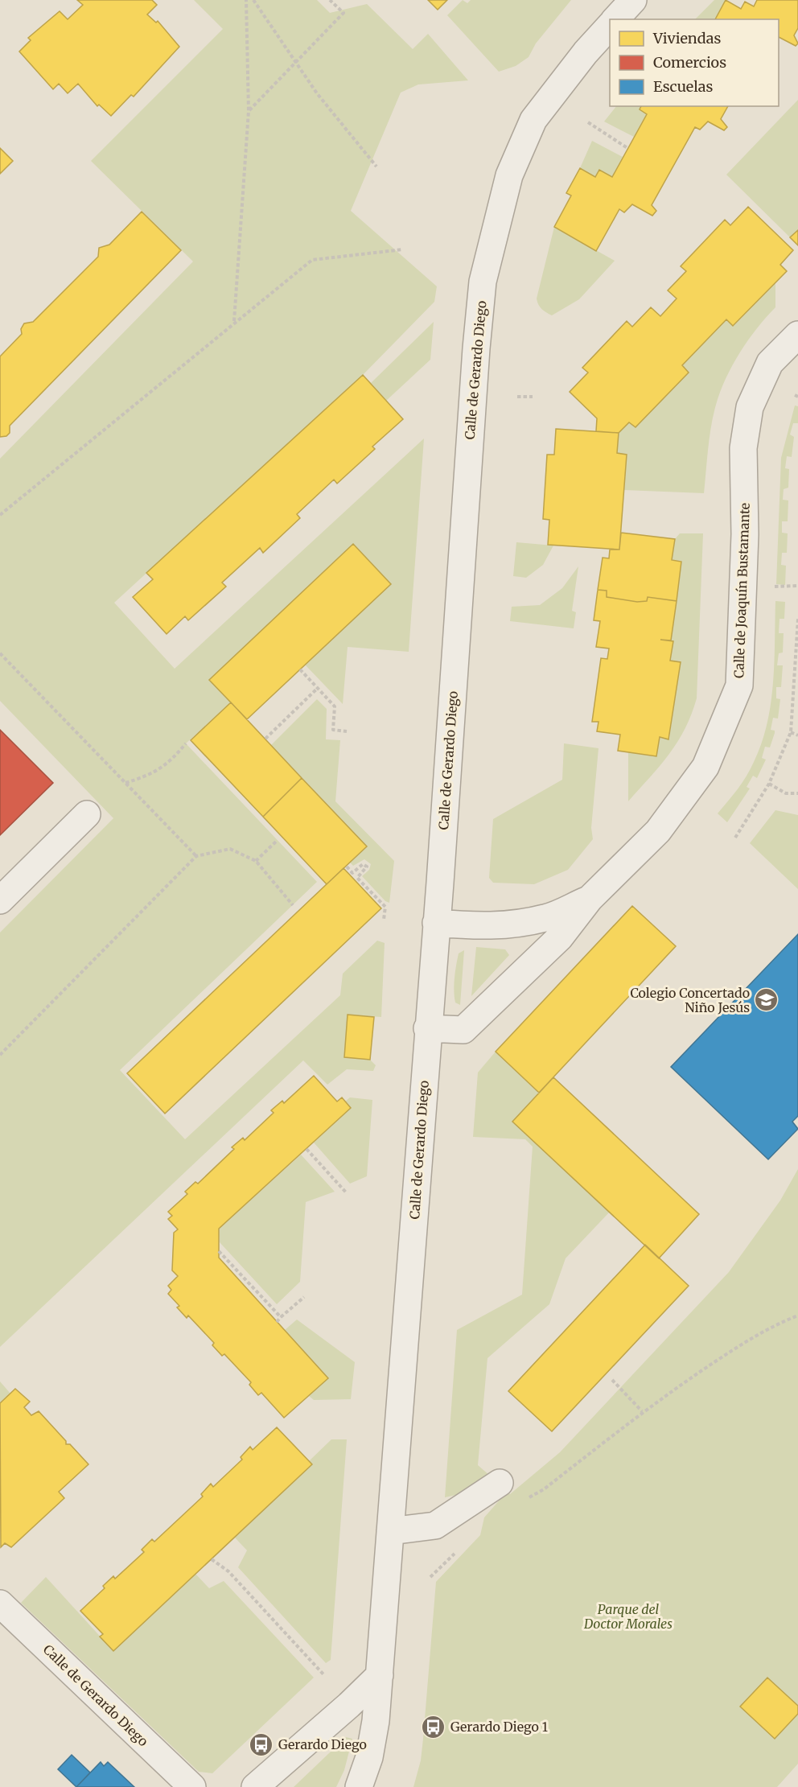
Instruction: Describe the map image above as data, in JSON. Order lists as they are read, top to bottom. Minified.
{"streets":{"street":["Calle de Gerardo Diego","Calle de Joaquín Bustamante"]},"crossings":[["Calle de Gerardo Diego","Calle de Joaquín Bustamante"]],"parks":["Parque del Doctor Morales"],"places":{"school or university":["Colegio Concertado Niño Jesús"],"bus stop":["Gerardo Diego 1","Gerardo Diego"]},"legend":["Viviendas","Comercios","Escuelas"]}
